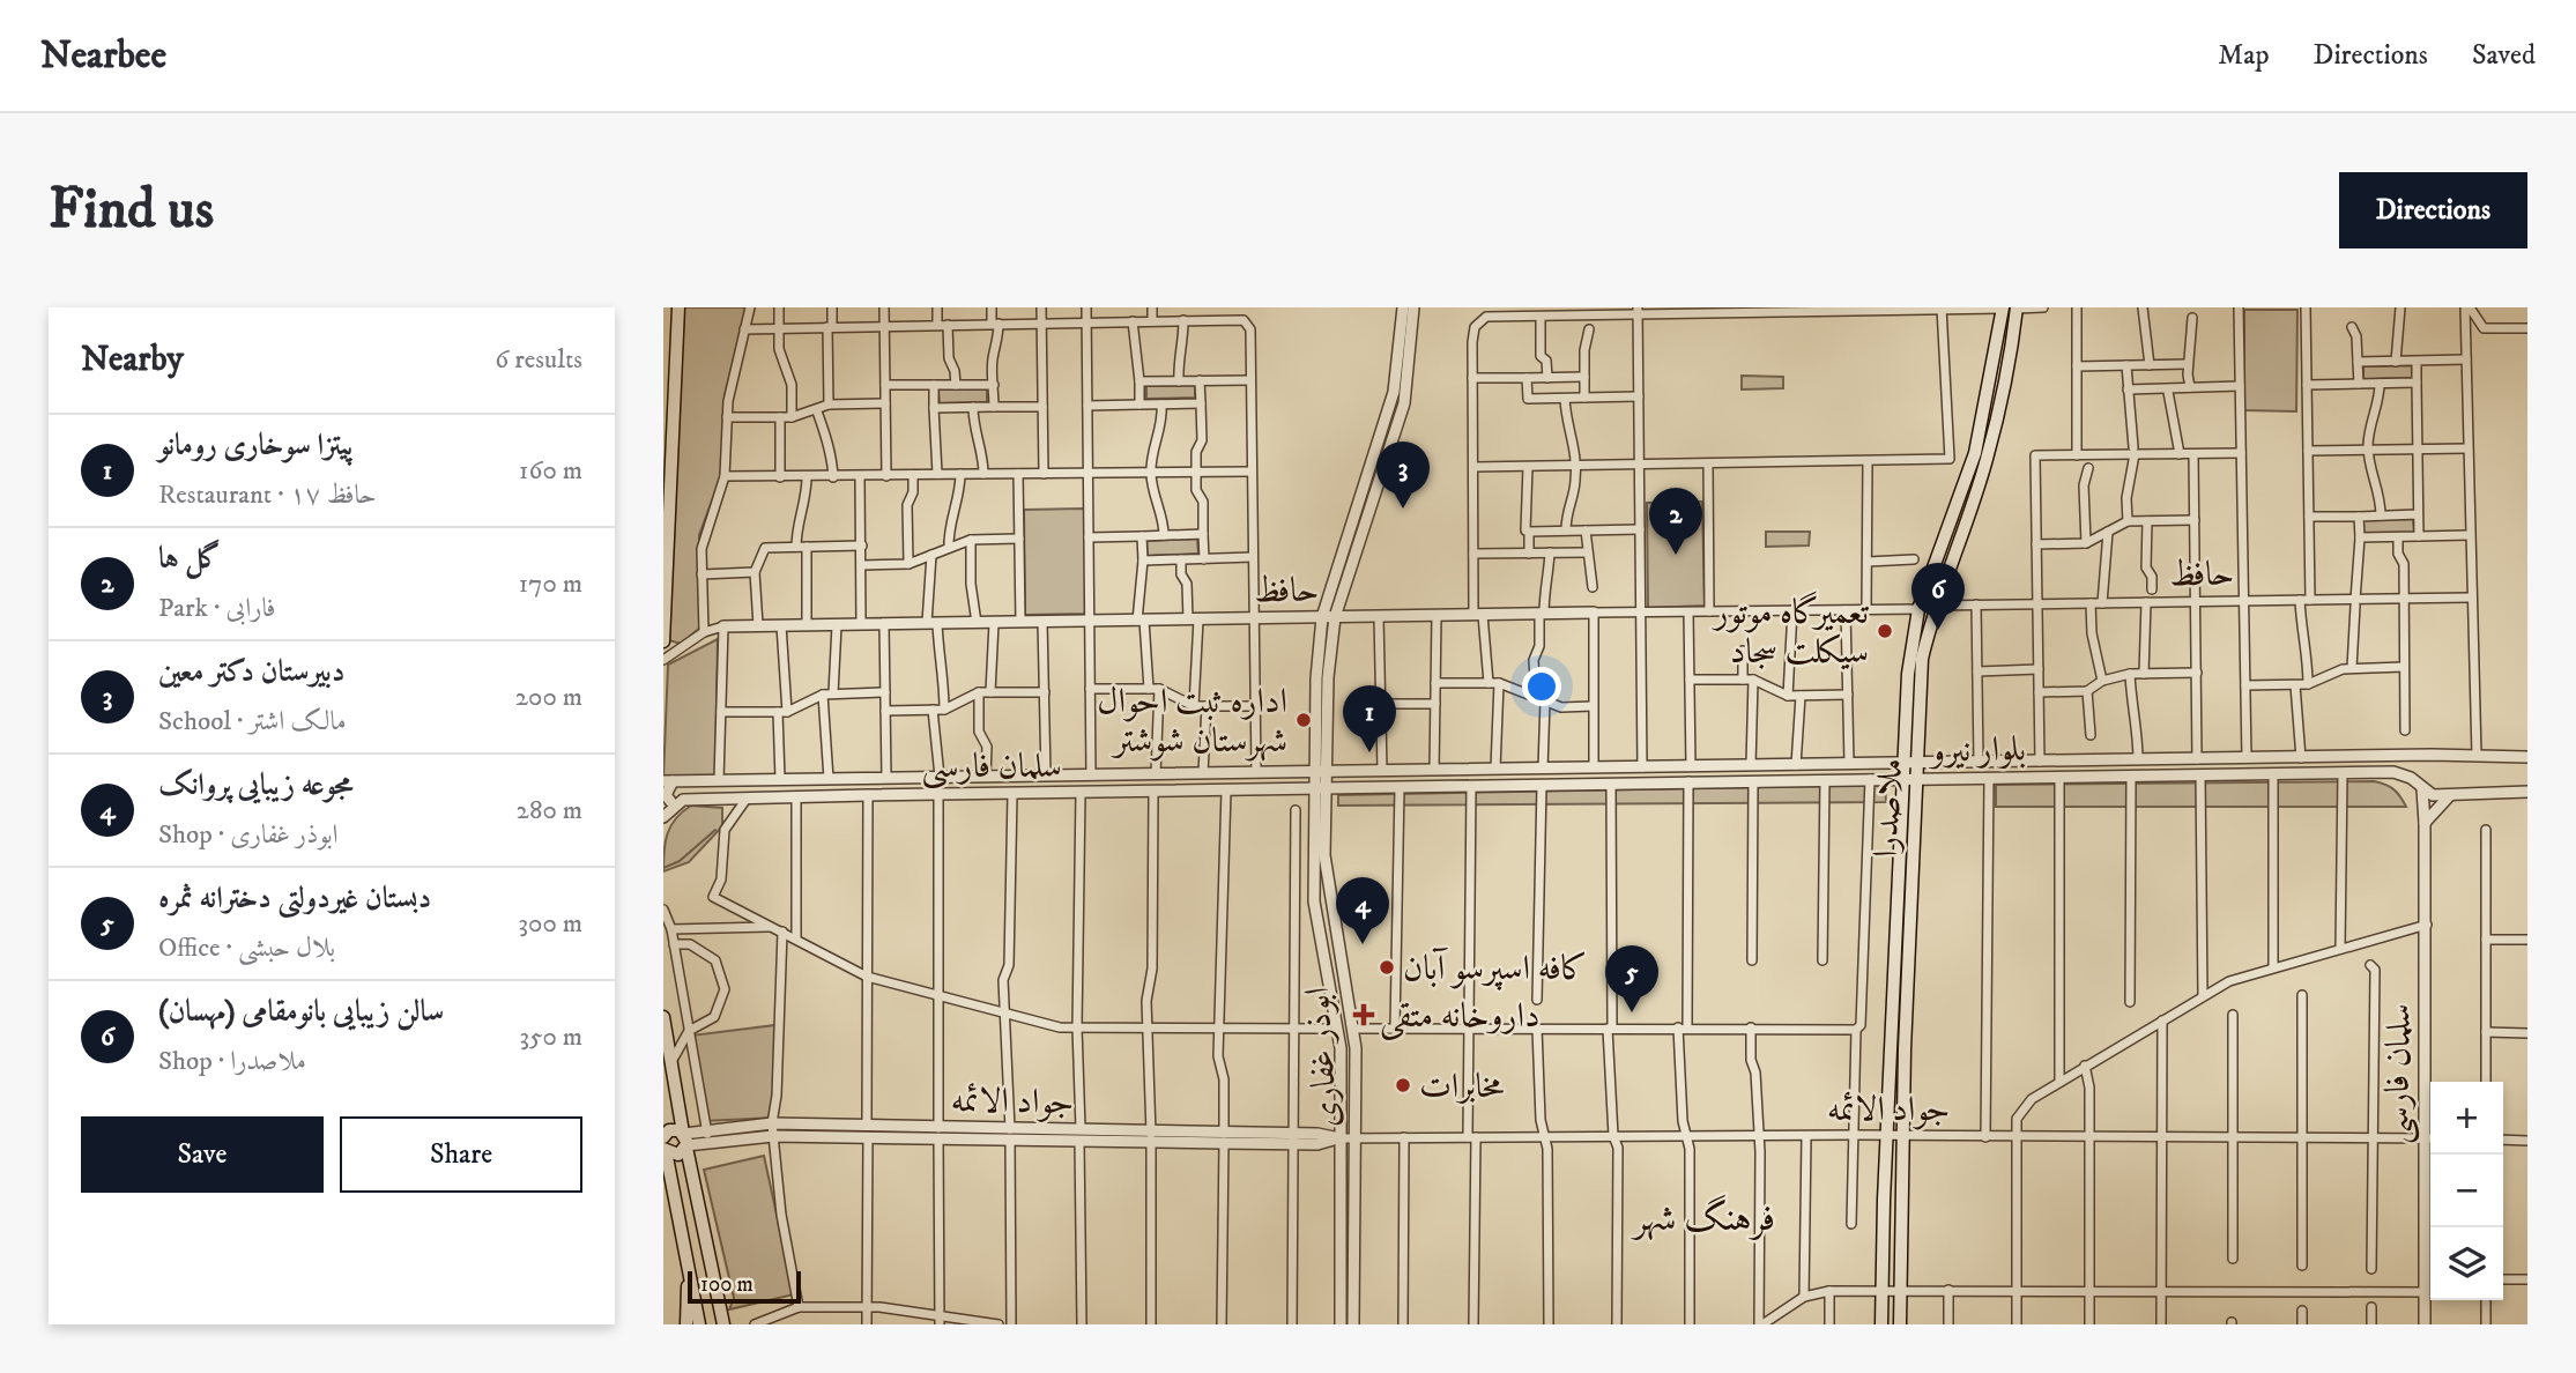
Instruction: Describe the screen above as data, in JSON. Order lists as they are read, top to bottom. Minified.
{"streets":{"main road":["ملاصدرا"],"street":["حافظ","بلوار نیرو","سلمان فارسی","ابوذر غفاری","جواد الائمه"]},"crossings":[["حافظ","ملاصدرا"],["حافظ","ابوذر غفاری"],["بلوار نیرو","سلمان فارسی"],["بلوار نیرو","ملاصدرا"],["بلوار نیرو","ابوذر غفاری"],["سلمان فارسی","ابوذر غفاری"],["سلمان فارسی","جواد الائمه"],["ملاصدرا","جواد الائمه"],["ابوذر غفاری","جواد الائمه"]],"districts":["فرهنگ شهر"],"places":{"other":["تعمیرگاه موتور سیکلت سجاد","اداره ثبت احوال شهرستان شوشتر","کافه اسپرسو آبان","مخابرات"],"health":["داروخانه متقی"]},"scale_bar":"100 m","page":{"header":"Nearbee","nav":["Map","Directions","Saved"],"buttons":["Directions",["Save","Share"]],"title":"Find us","heading":["Nearby","6 results"],"list":[{"mark":"1","name":"پیتزا سوخاری رومانو","note":"Restaurant · حافظ ۱۷","value":"160 m"},{"mark":"2","name":"گل ها","note":"Park · فارابی","value":"170 m"},{"mark":"3","name":"دبیرستان دکتر معین","note":"School · مالک اشتر","value":"200 m"},{"mark":"4","name":"مجوعه زیبایی پروانک","note":"Shop · ابوذر غفاری","value":"280 m"},{"mark":"5","name":"دبستان غیردولتی دخترانه ثمره","note":"Office · بلال حبشی","value":"300 m"},{"mark":"6","name":"سالن زیبایی بانومقامی (مهسان)","note":"Shop · ملاصدرا","value":"350 m"}],"pins":["3","2","6","1","4","5"],"map_buttons":["+","−"],"scale":"100 m"}}
